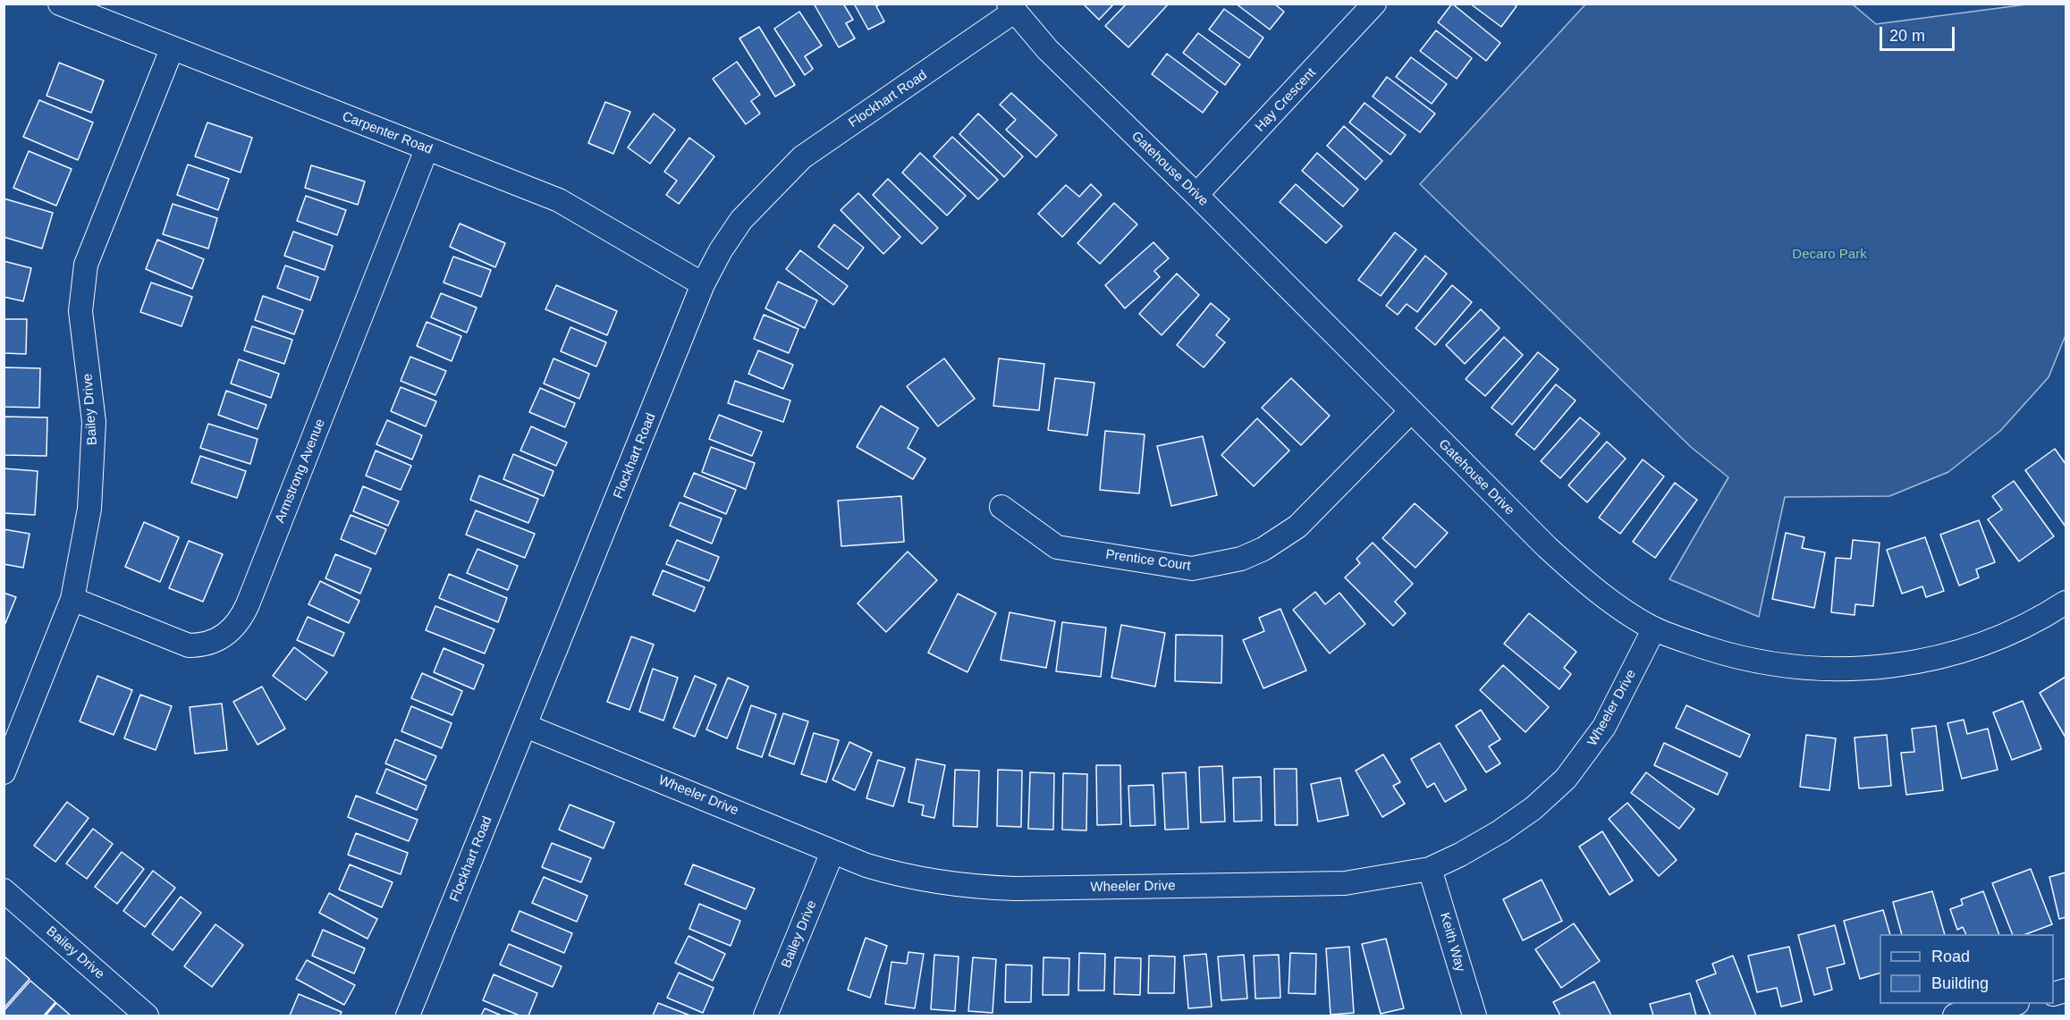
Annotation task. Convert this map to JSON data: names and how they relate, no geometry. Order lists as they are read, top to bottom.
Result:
{
  "streets": {
    "street": [
      "Flockhart Road",
      "Hay Crescent",
      "Carpenter Road",
      "Gatehouse Drive",
      "Bailey Drive",
      "Armstrong Avenue",
      "Prentice Court",
      "Wheeler Drive",
      "Keith Way"
    ]
  },
  "crossings": [
    ["Flockhart Road", "Carpenter Road"],
    ["Flockhart Road", "Gatehouse Drive"],
    ["Flockhart Road", "Wheeler Drive"],
    ["Hay Crescent", "Gatehouse Drive"],
    ["Carpenter Road", "Bailey Drive"],
    ["Carpenter Road", "Armstrong Avenue"],
    ["Gatehouse Drive", "Prentice Court"],
    ["Gatehouse Drive", "Wheeler Drive"],
    ["Bailey Drive", "Armstrong Avenue"],
    ["Bailey Drive", "Wheeler Drive"],
    ["Wheeler Drive", "Keith Way"]
  ],
  "parks": ["Decaro Park"],
  "legend": ["Road", "Building"],
  "scale_bar": "20 m"
}
